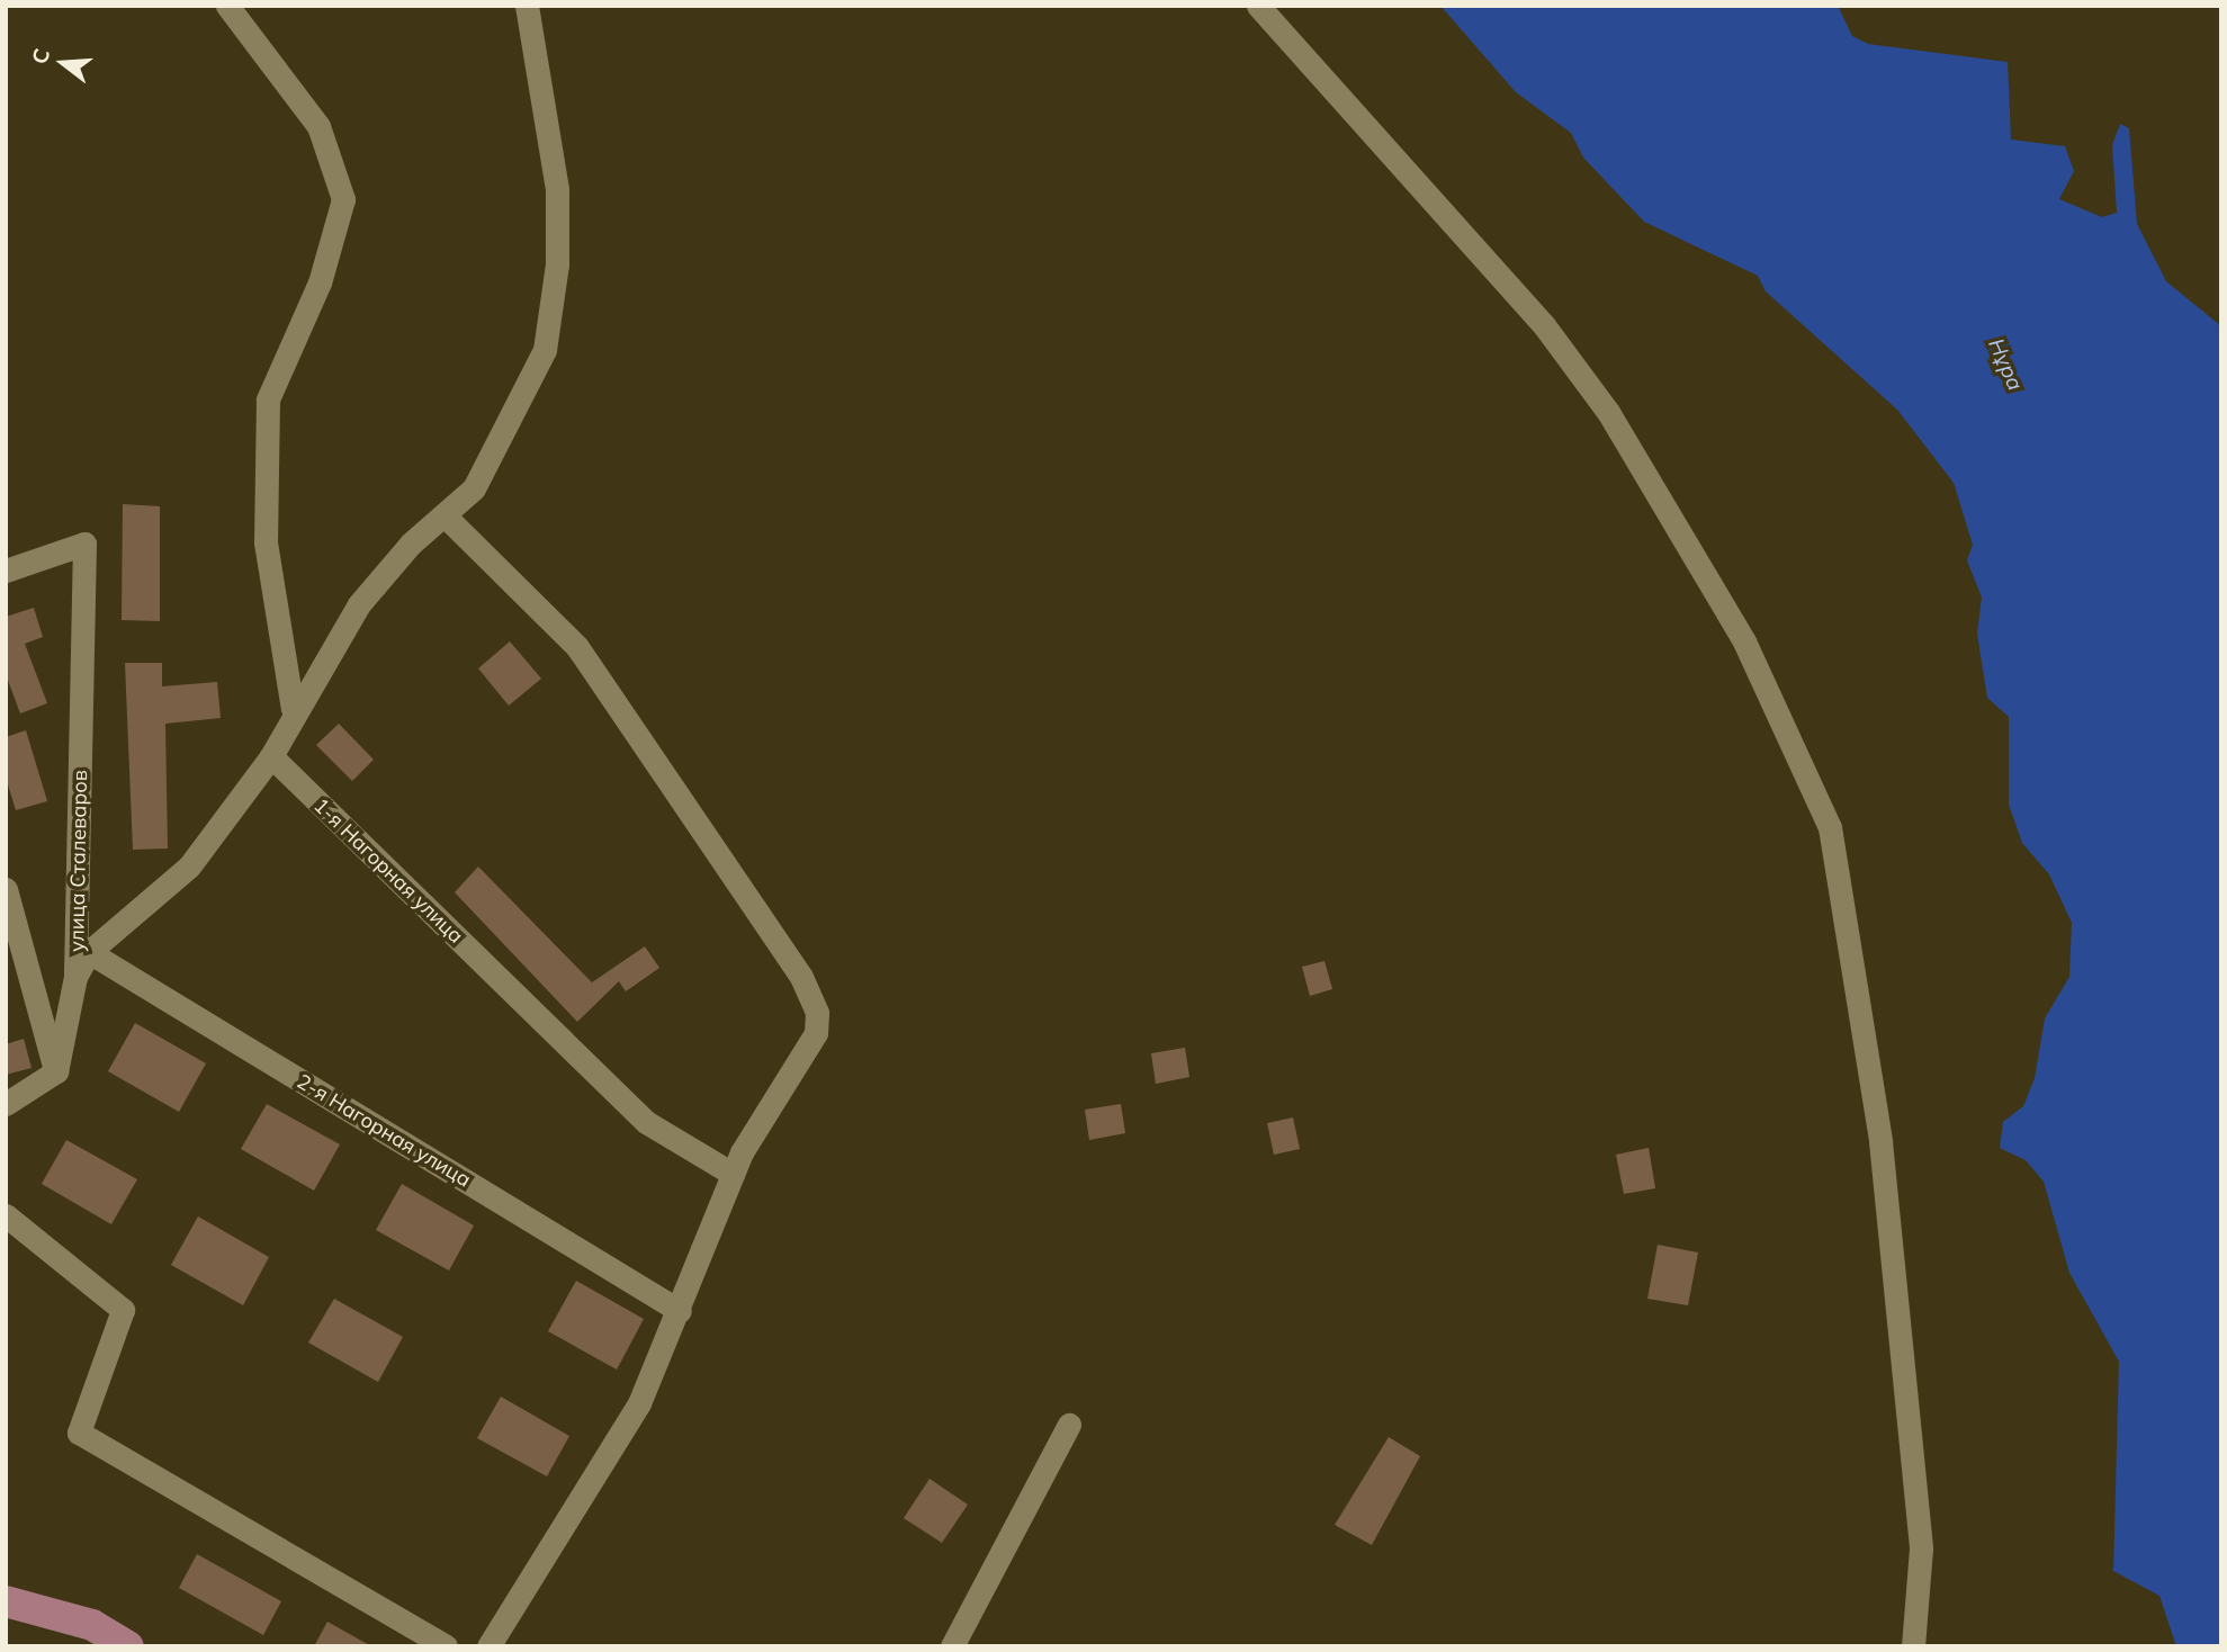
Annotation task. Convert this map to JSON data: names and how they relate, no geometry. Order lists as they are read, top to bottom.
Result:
{
  "streets": {
    "street": ["улица Сталеваров", "1-я Нагорная улица", "2-я Нагорная улица"]
  },
  "water": ["Нұра"],
  "north": "left"
}
